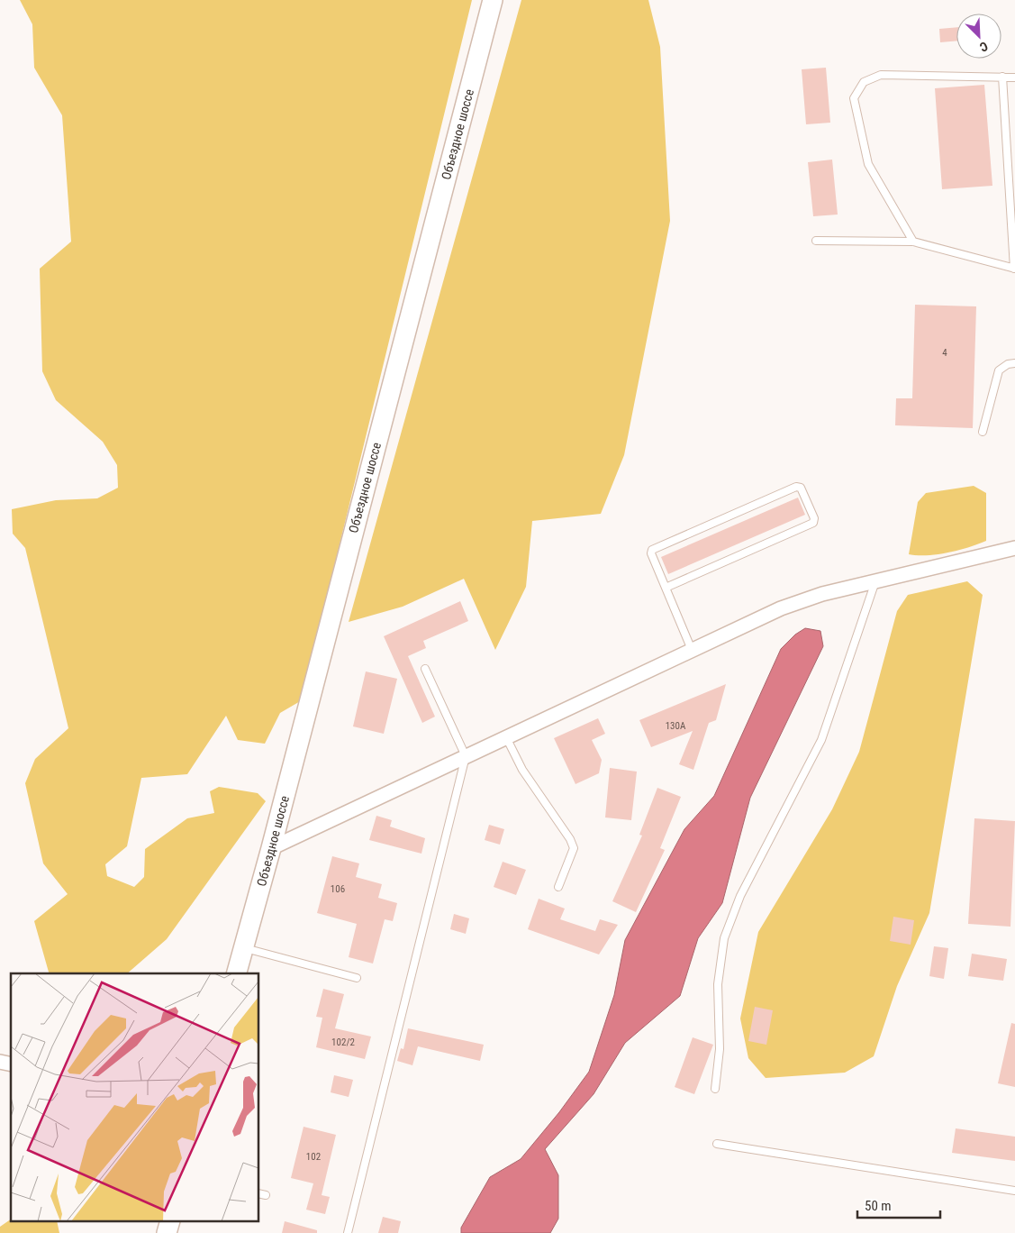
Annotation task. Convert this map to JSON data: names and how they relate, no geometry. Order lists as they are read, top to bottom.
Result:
{
  "streets": {
    "main road": ["Объездное шоссе"]
  },
  "house_numbers": [
    "4",
    "130А",
    "106",
    "102/2",
    "102"
  ],
  "scale_bar": "50 m",
  "north": "bottom right"
}
